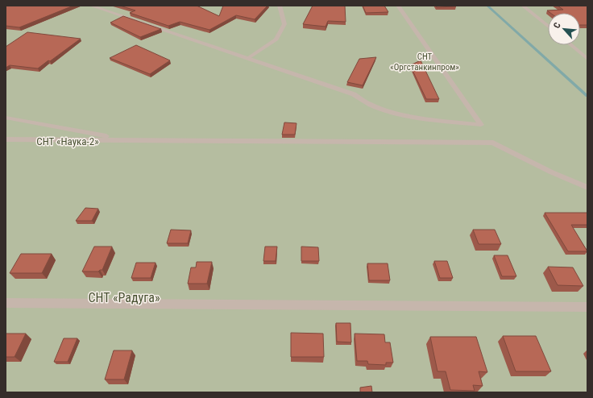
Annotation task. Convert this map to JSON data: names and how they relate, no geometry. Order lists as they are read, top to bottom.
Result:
{
  "parks": ["СНТ «Оргстанкинпром»", "СНТ «Наука-2»", "СНТ «Радуга»"],
  "north": "top left"
}
